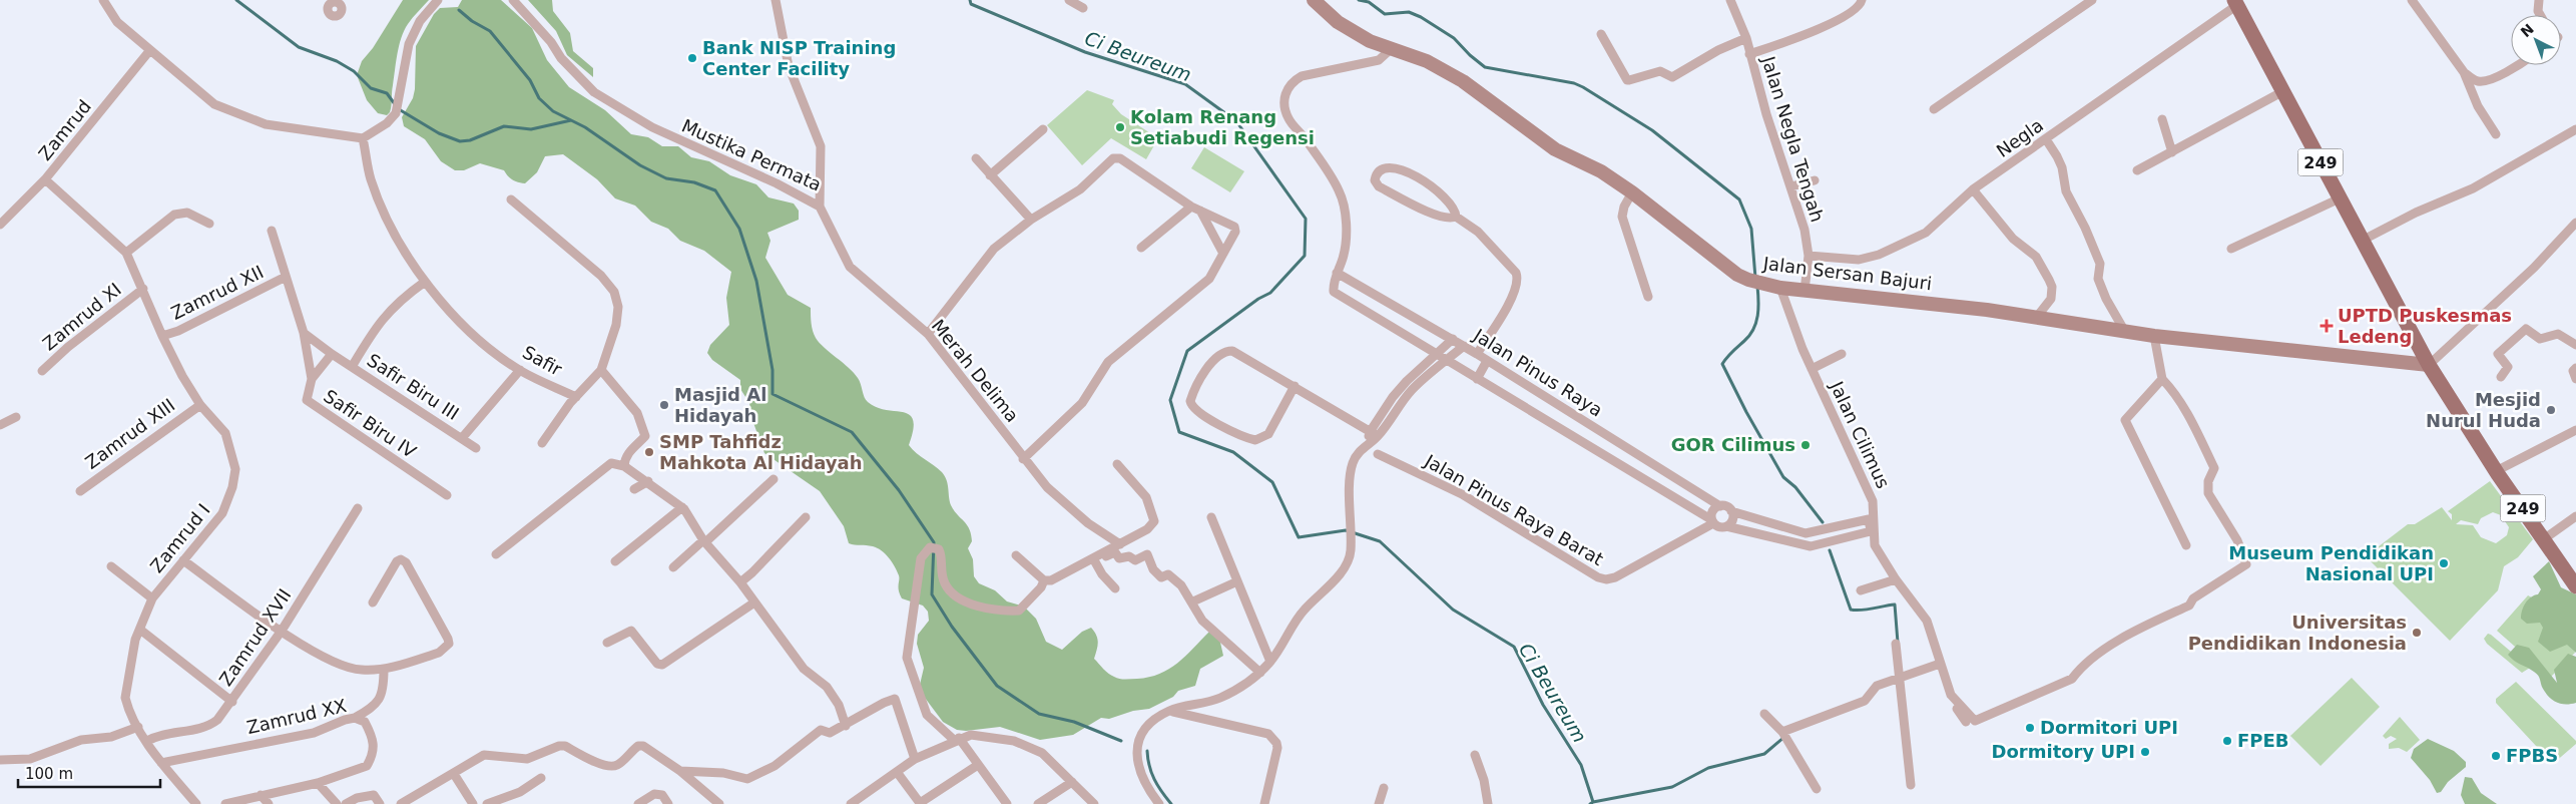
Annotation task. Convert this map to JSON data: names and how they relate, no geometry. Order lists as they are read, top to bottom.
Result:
{
  "streets": {
    "main road": ["249", "Jalan Sersan Bajuri"],
    "street": [
      "Zamrud",
      "Negla",
      "Jalan Negla Tengah",
      "Mustika Permata",
      "Zamrud XII",
      "Zamrud XI",
      "Safir",
      "Merah Delima",
      "Jalan Pinus Raya",
      "Safir Biru III",
      "Safir Biru IV",
      "Zamrud XIII",
      "Jalan Cilimus",
      "Jalan Pinus Raya Barat",
      "Zamrud I",
      "Zamrud XVII",
      "Zamrud XX"
    ]
  },
  "crossings": [
    ["Zamrud", "Zamrud I"],
    ["Negla", "Jalan Negla Tengah"],
    ["Negla", "249"],
    ["Jalan Negla Tengah", "Jalan Sersan Bajuri"],
    ["Mustika Permata", "Merah Delima"],
    ["249", "Jalan Sersan Bajuri"],
    ["Jalan Sersan Bajuri", "Jalan Cilimus"],
    ["Zamrud XII", "Safir Biru IV"],
    ["Zamrud XII", "Zamrud I"],
    ["Zamrud XI", "Zamrud I"],
    ["Jalan Pinus Raya", "Jalan Pinus Raya Barat"],
    ["Safir Biru III", "Safir Biru IV"],
    ["Zamrud XIII", "Zamrud I"],
    ["Zamrud I", "Zamrud XVII"],
    ["Zamrud I", "Zamrud XX"]
  ],
  "water": ["Ci Beureum"],
  "places": {
    "other": [
      "Bank NISP Training Center Facility",
      "Kolam Renang Setiabudi Regensi",
      "Masjid Al Hidayah",
      "Mesjid Nurul Huda",
      "GOR Cilimus",
      "SMP Tahfidz Mahkota Al Hidayah",
      "Museum Pendidikan Nasional UPI",
      "Universitas Pendidikan Indonesia",
      "Dormitori UPI",
      "FPEB",
      "Dormitory UPI",
      "FPBS"
    ],
    "health": ["UPTD Puskesmas Ledeng"]
  },
  "scale_bar": "100 m",
  "north": "top left"
}
